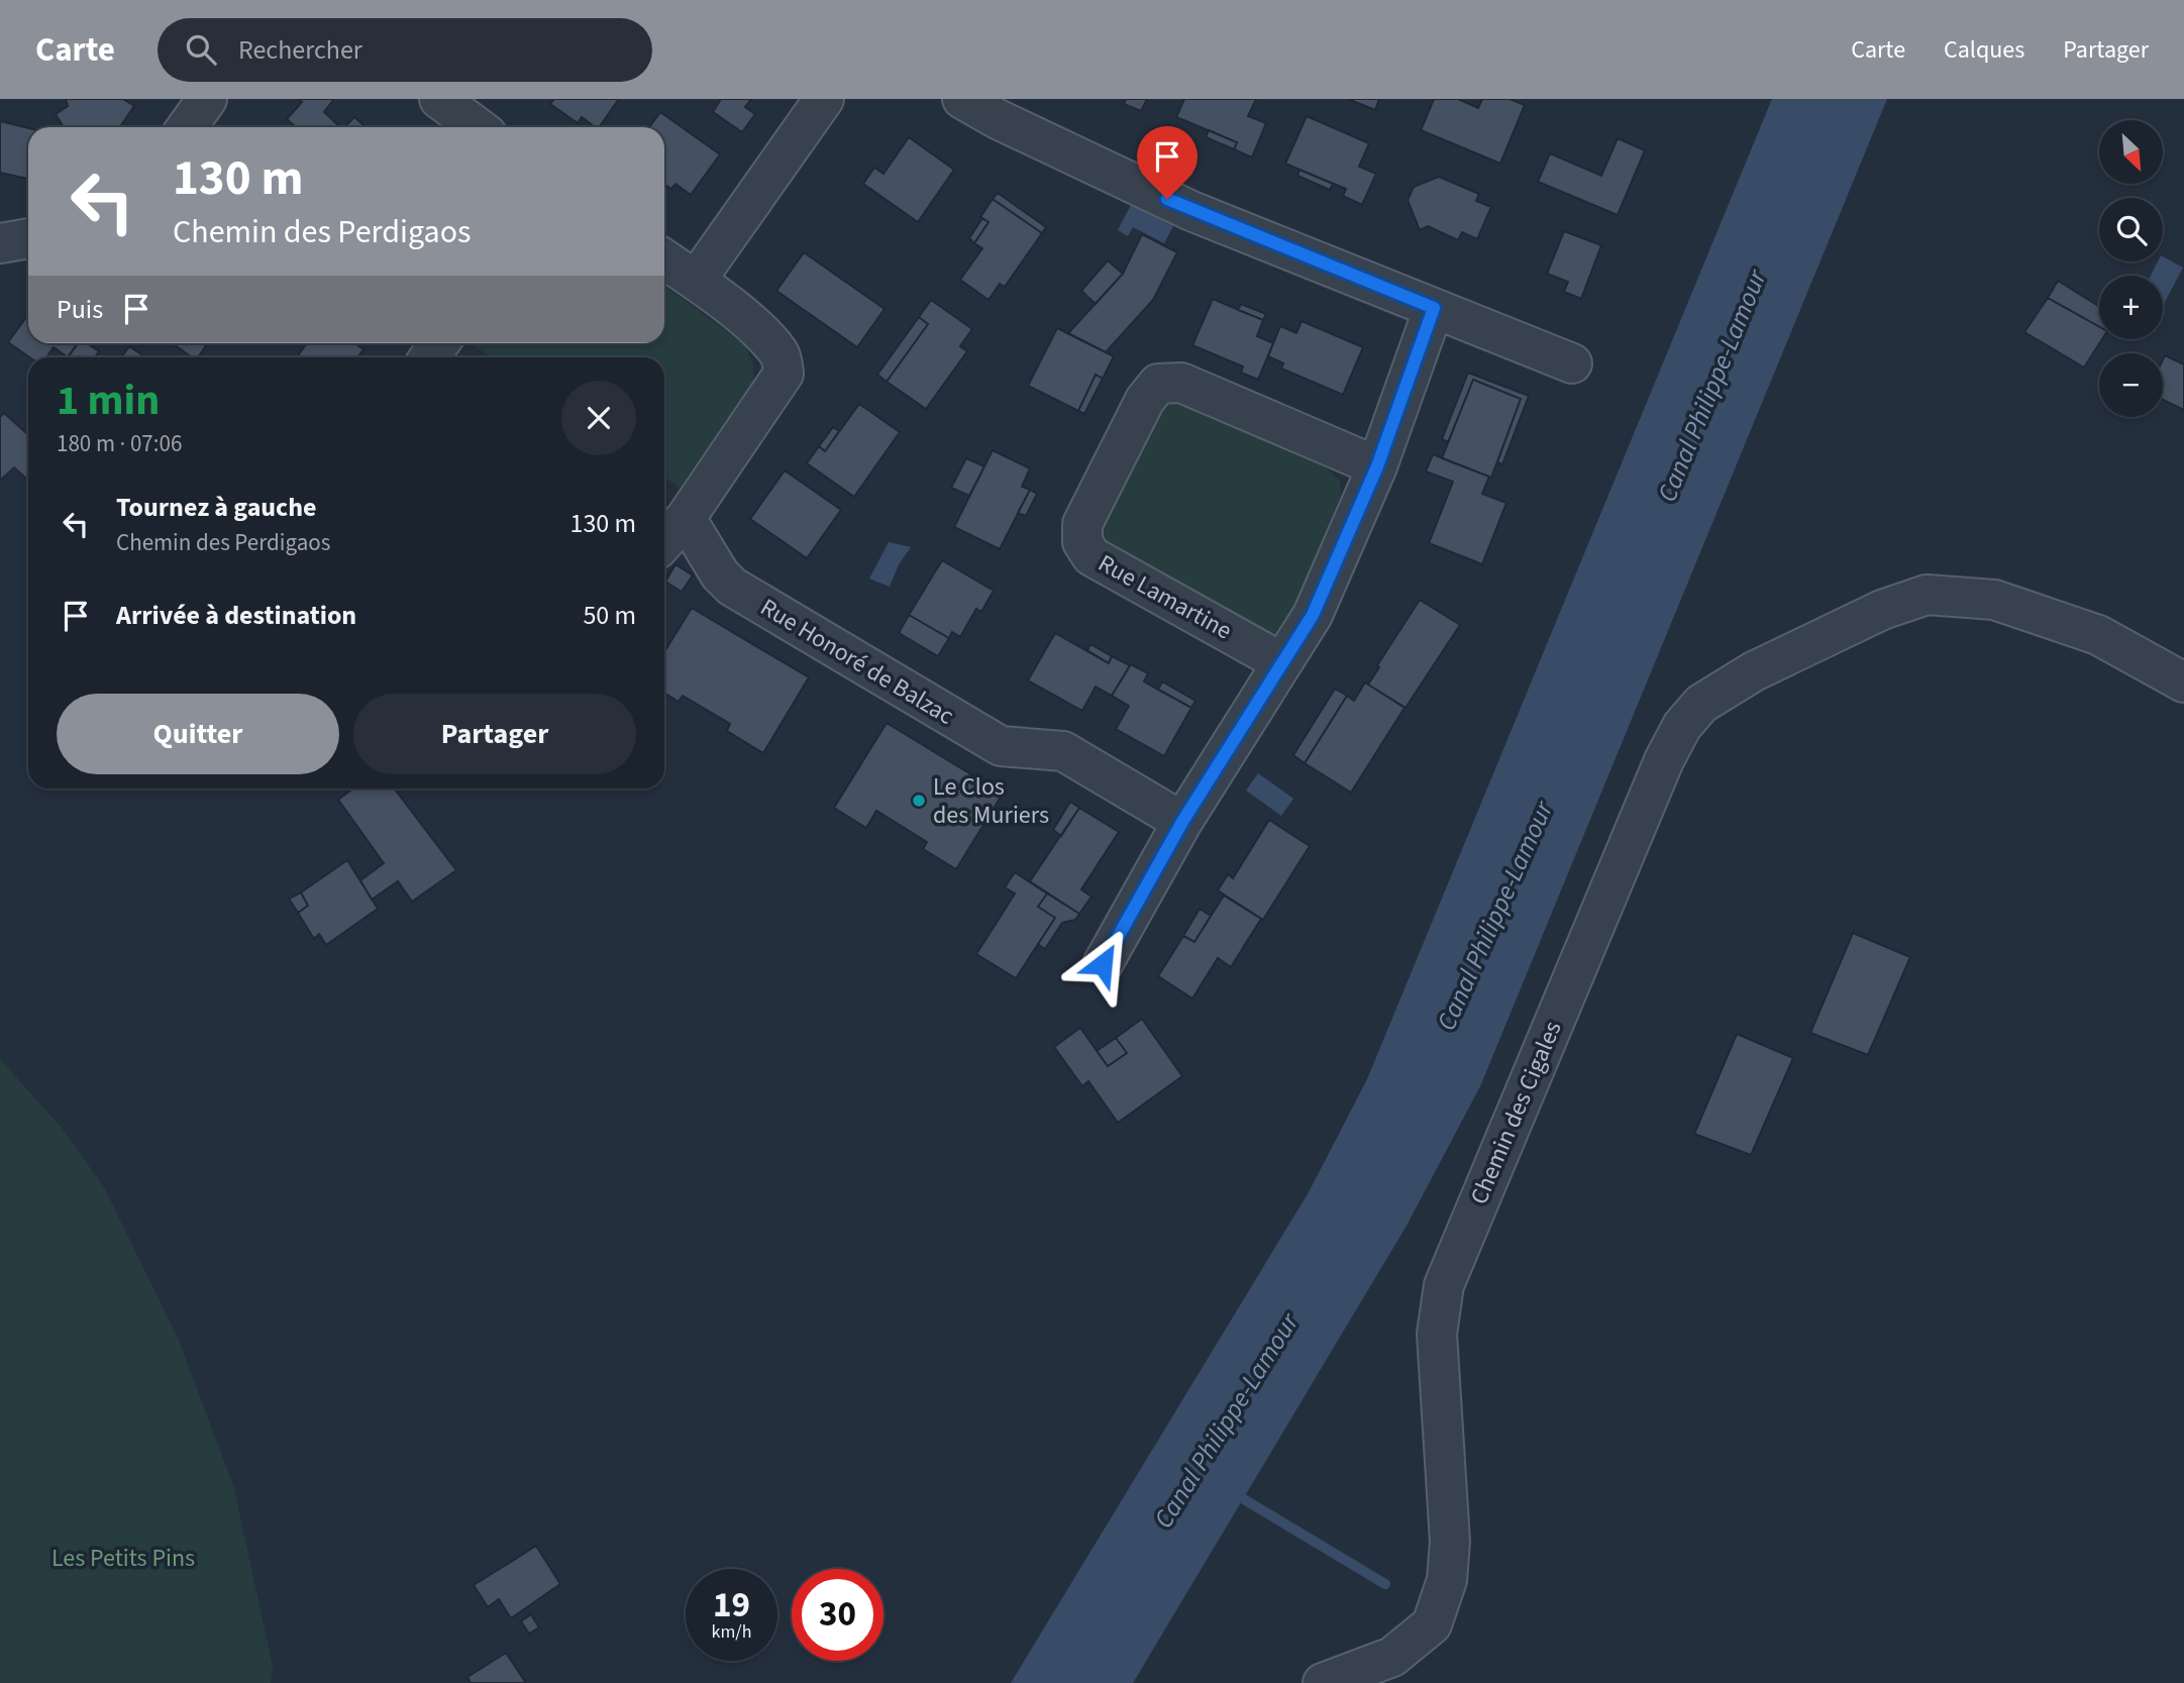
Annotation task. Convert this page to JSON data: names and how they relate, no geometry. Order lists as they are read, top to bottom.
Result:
{
  "streets": {
    "street": ["Rue Lamartine", "Rue Honoré de Balzac", "Chemin des Cigales"]
  },
  "water": ["Canal Philippe-Lamour"],
  "parks": ["Les Petits Pins"],
  "places": ["Le Clos des Muriers"],
  "north": "bottom right",
  "page": {
    "header": "Carte",
    "search": "Rechercher",
    "nav": ["Carte", "Calques", "Partager"],
    "map_buttons": ["+", "−"],
    "turn": ["130 m", "Chemin des Perdigaos"],
    "then": "Puis",
    "heading": ["1 min", "180 m · 07:06"],
    "list": [
      {
        "name": "Tournez à gauche",
        "note": "Chemin des Perdigaos",
        "value": "130 m"
      },
      {
        "name": "Arrivée à destination",
        "value": "50 m"
      }
    ],
    "buttons": ["Quitter", "Partager"],
    "speed": "19 km/h",
    "limit": "30"
  }
}
